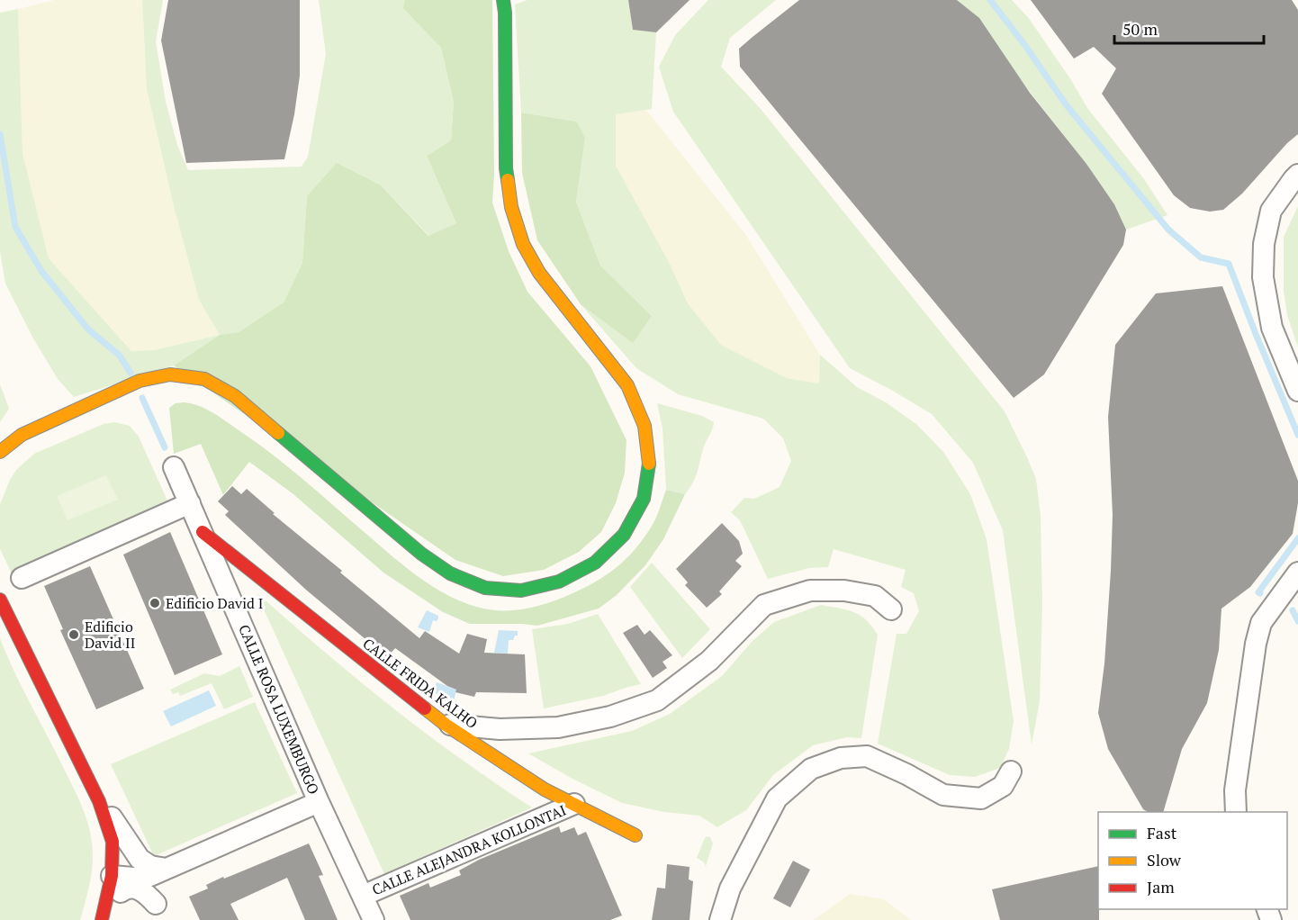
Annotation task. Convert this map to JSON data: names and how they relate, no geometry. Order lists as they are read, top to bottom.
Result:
{
  "streets": {
    "street": ["CALLE FRIDA KALHO", "CALLE ROSA LUXEMBURGO", "CALLE ALEJANDRA KOLLONTAI"]
  },
  "crossings": [
    ["CALLE FRIDA KALHO", "CALLE ROSA LUXEMBURGO"],
    ["CALLE FRIDA KALHO", "CALLE ALEJANDRA KOLLONTAI"],
    ["CALLE ROSA LUXEMBURGO", "CALLE ALEJANDRA KOLLONTAI"]
  ],
  "places": ["Edificio David I", "Edificio David II"],
  "legend": ["Fast", "Slow", "Jam"],
  "scale_bar": "50 m"
}
